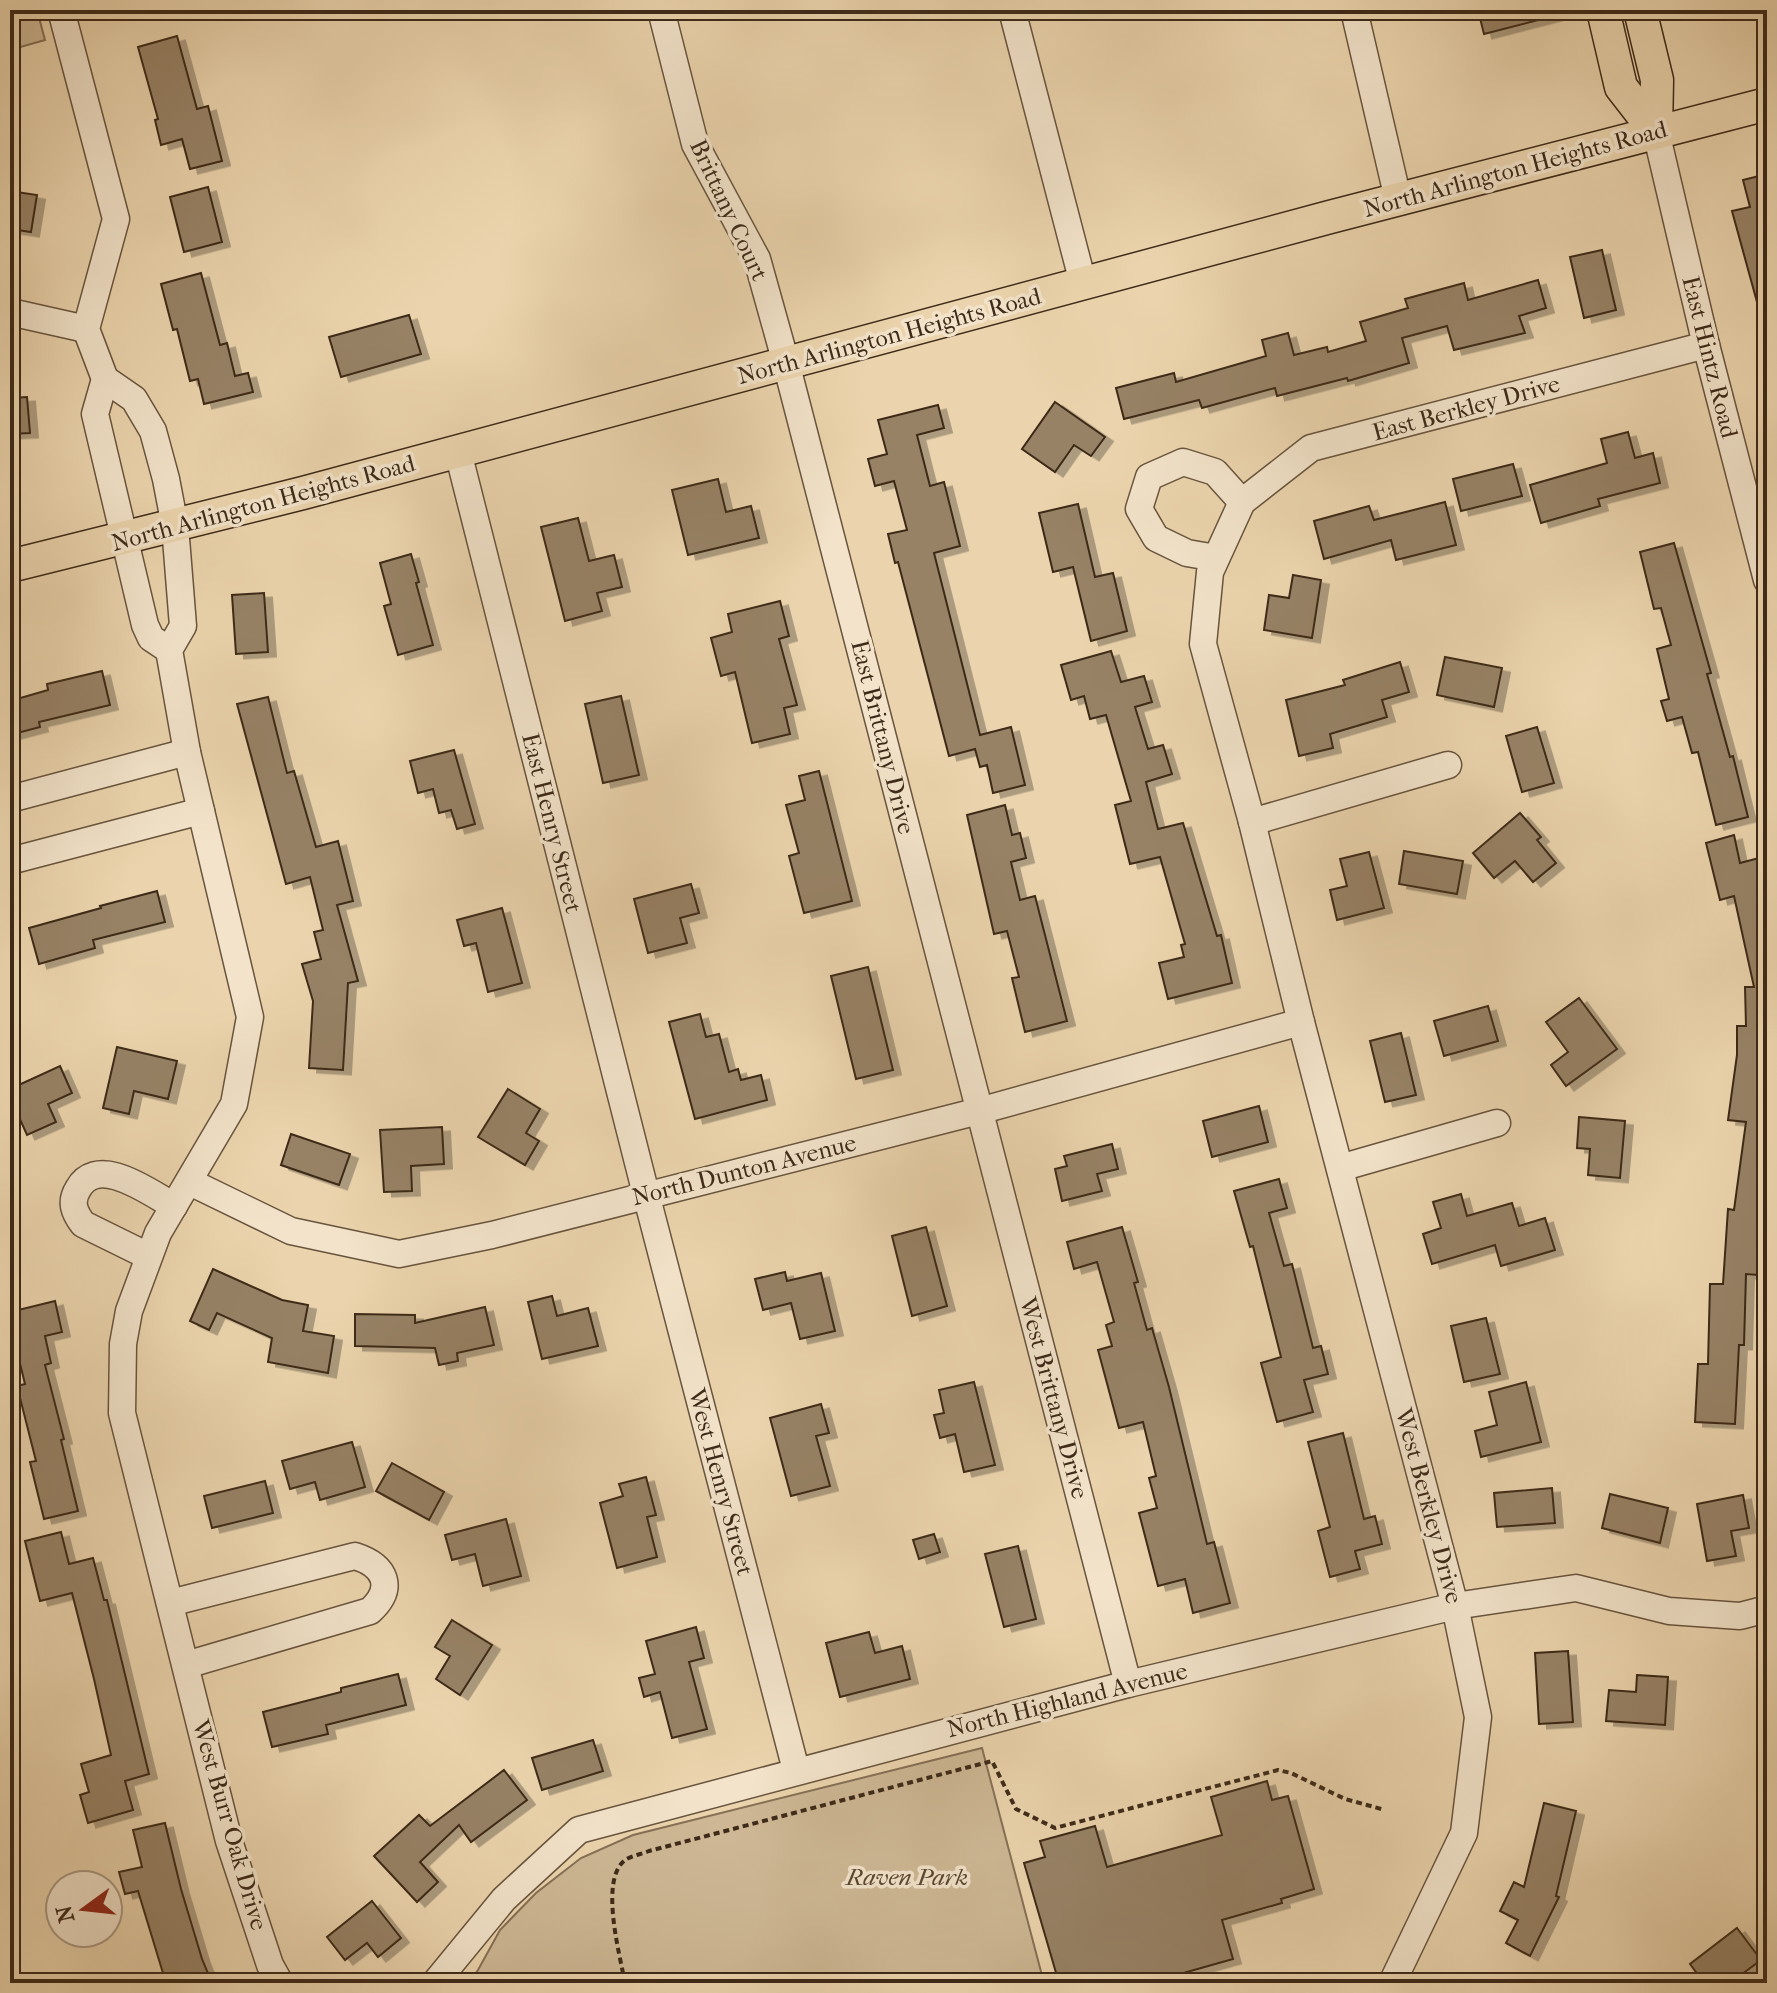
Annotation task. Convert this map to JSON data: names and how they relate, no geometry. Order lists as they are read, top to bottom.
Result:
{
  "streets": {
    "main road": ["North Arlington Heights Road", "East Hintz Road"],
    "street": [
      "Brittany Court",
      "East Berkley Drive",
      "East Brittany Drive",
      "East Henry Street",
      "North Dunton Avenue",
      "West Brittany Drive",
      "West Henry Street",
      "West Berkley Drive",
      "North Highland Avenue",
      "West Burr Oak Drive"
    ]
  },
  "crossings": [
    ["North Arlington Heights Road", "Brittany Court"],
    ["North Arlington Heights Road", "East Hintz Road"],
    ["North Arlington Heights Road", "East Brittany Drive"],
    ["North Arlington Heights Road", "East Henry Street"],
    ["Brittany Court", "East Brittany Drive"],
    ["East Hintz Road", "East Berkley Drive"],
    ["East Berkley Drive", "North Dunton Avenue"],
    ["East Berkley Drive", "West Berkley Drive"],
    ["East Brittany Drive", "North Dunton Avenue"],
    ["East Brittany Drive", "West Brittany Drive"],
    ["East Henry Street", "North Dunton Avenue"],
    ["East Henry Street", "West Henry Street"],
    ["North Dunton Avenue", "West Brittany Drive"],
    ["North Dunton Avenue", "West Henry Street"],
    ["North Dunton Avenue", "West Berkley Drive"],
    ["North Dunton Avenue", "West Burr Oak Drive"],
    ["West Brittany Drive", "North Highland Avenue"],
    ["West Henry Street", "North Highland Avenue"],
    ["West Berkley Drive", "North Highland Avenue"]
  ],
  "parks": ["Raven Park"],
  "north": "left"
}
